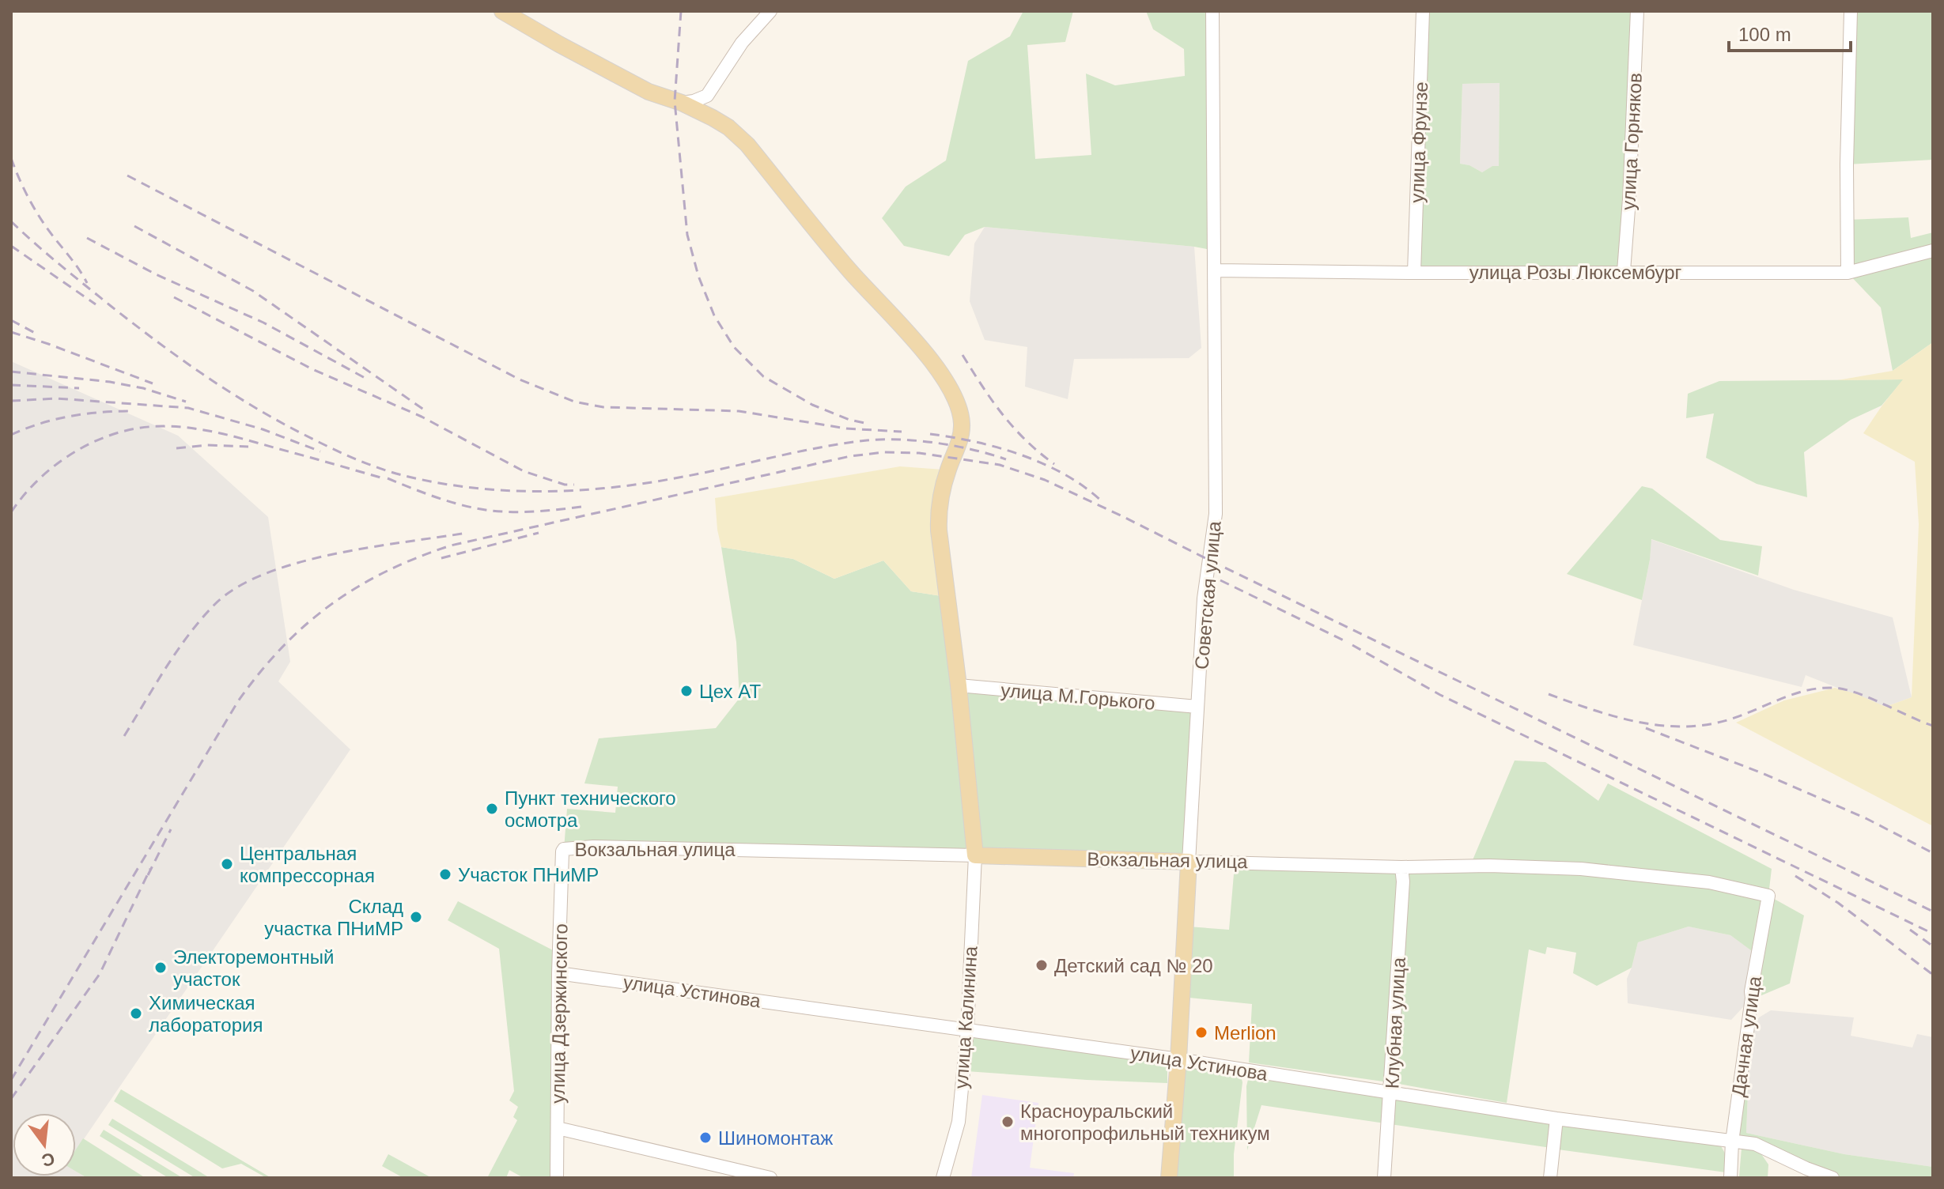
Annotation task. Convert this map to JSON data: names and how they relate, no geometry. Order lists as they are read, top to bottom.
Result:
{
  "streets": {
    "main road": ["Советская улица", "Вокзальная улица"],
    "street": [
      "улица Горняков",
      "улица Фрунзе",
      "улица Розы Люксембург",
      "улица М.Горького",
      "улица Устинова",
      "улица Дзержинского",
      "улица Калинина",
      "Клубная улица",
      "Дачная улица"
    ]
  },
  "crossings": [
    ["улица Горняков", "улица Розы Люксембург"],
    ["улица Фрунзе", "улица Розы Люксембург"],
    ["улица Розы Люксембург", "Советская улица"],
    ["Советская улица", "улица М.Горького"],
    ["Советская улица", "Вокзальная улица"],
    ["Советская улица", "улица Устинова"],
    ["Вокзальная улица", "улица Дзержинского"],
    ["Вокзальная улица", "улица Калинина"],
    ["Вокзальная улица", "Клубная улица"],
    ["Вокзальная улица", "Дачная улица"],
    ["улица Устинова", "улица Дзержинского"],
    ["улица Устинова", "улица Калинина"],
    ["улица Устинова", "Клубная улица"],
    ["улица Устинова", "Дачная улица"]
  ],
  "places": [
    "Цех АТ",
    "Пункт технического осмотра",
    "Центральная компрессорная",
    "Участок ПНиМР",
    "Склад участка ПНиМР",
    "Детский сад № 20",
    "Электоремонтный участок",
    "Химическая лаборатория",
    "Merlion",
    "Красноуральский многопрофильный техникум",
    "Шиномонтаж"
  ],
  "scale_bar": "100 m",
  "north": "bottom"
}
